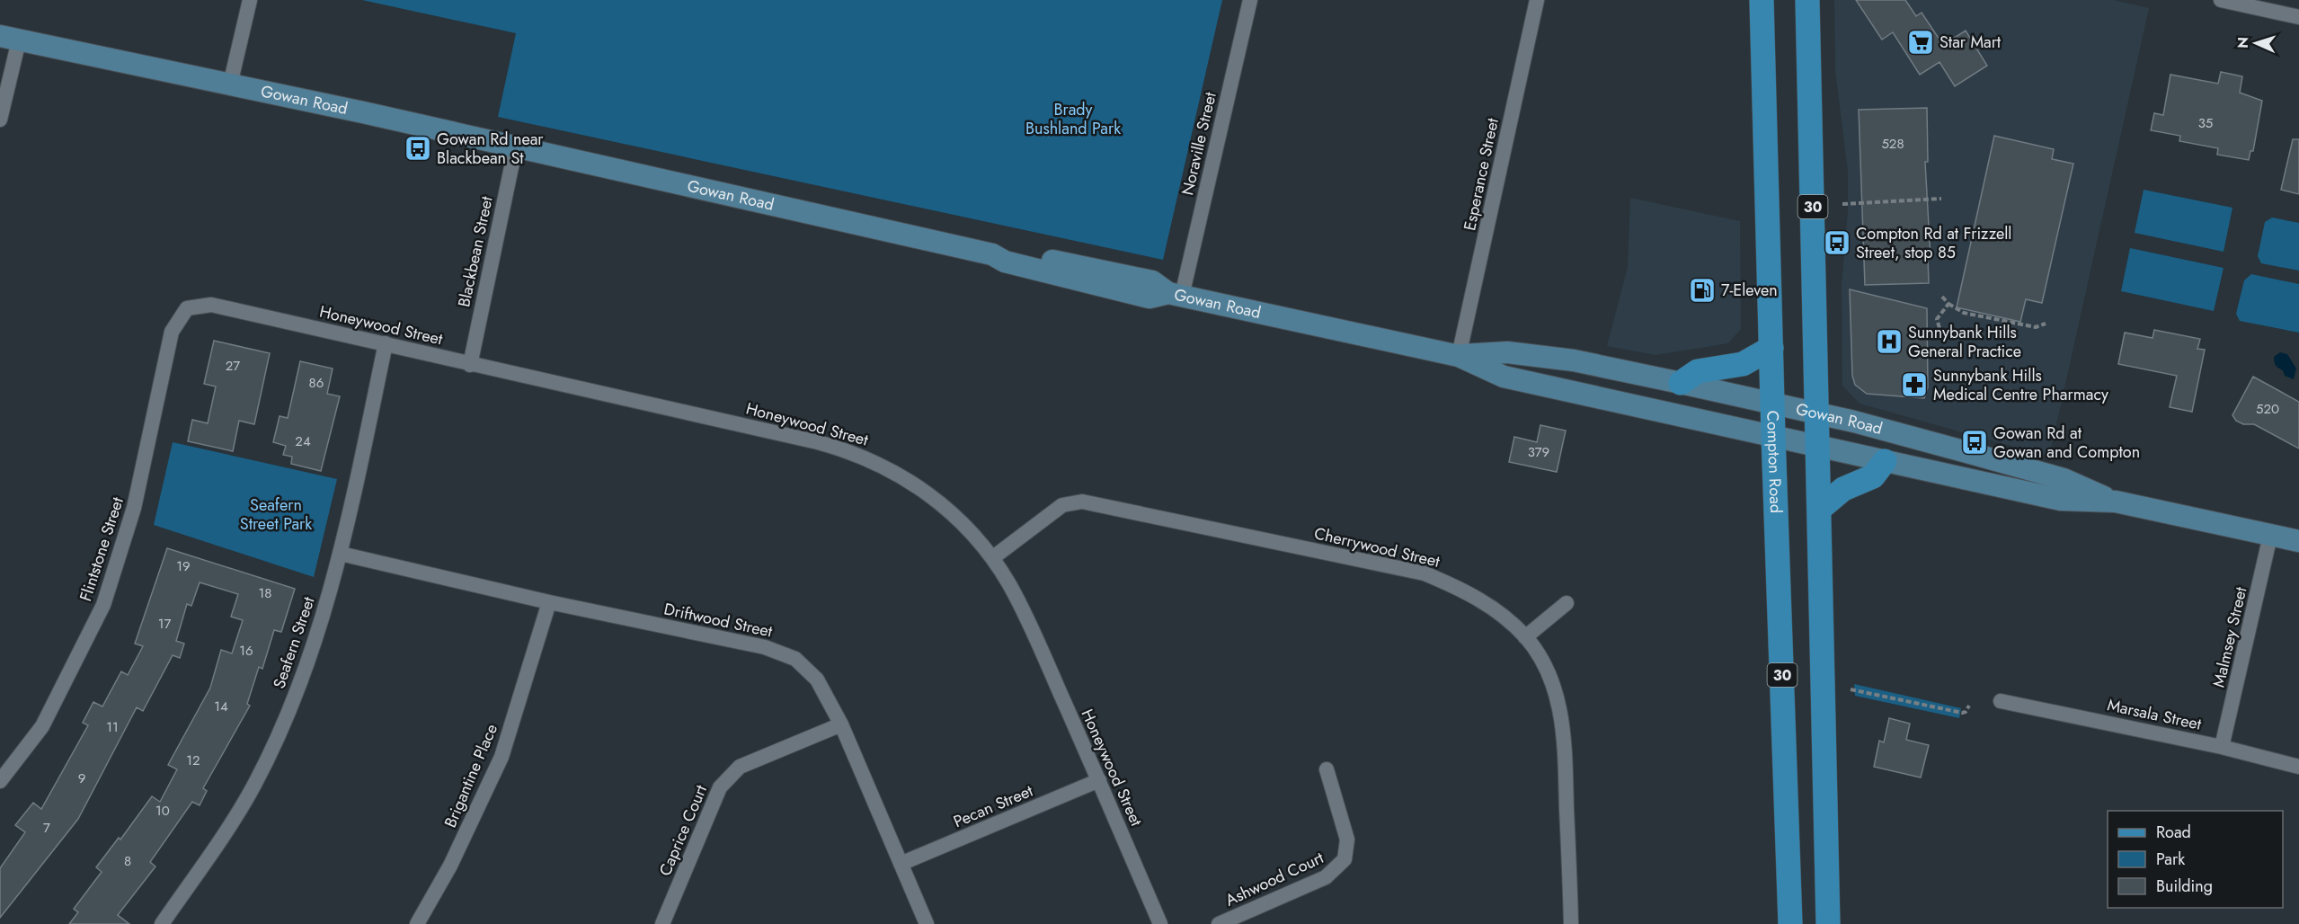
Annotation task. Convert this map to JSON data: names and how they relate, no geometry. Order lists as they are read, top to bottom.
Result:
{
  "streets": {
    "main road": ["Gowan Road", "30", "Compton Road"],
    "street": [
      "Noraville Street",
      "Esperance Street",
      "Blackbean Street",
      "Honeywood Street",
      "Cherrywood Street",
      "Flintstone Street",
      "Driftwood Street",
      "Malmsey Street",
      "Seafern Street",
      "Marsala Street",
      "Brigantine Place",
      "Pecan Street",
      "Caprice Court",
      "Ashwood Court"
    ]
  },
  "crossings": [
    ["Gowan Road", "Noraville Street"],
    ["Gowan Road", "Esperance Street"],
    ["Gowan Road", "30"],
    ["Gowan Road", "Blackbean Street"],
    ["Gowan Road", "Compton Road"],
    ["Gowan Road", "Malmsey Street"],
    ["Blackbean Street", "Honeywood Street"],
    ["Honeywood Street", "Cherrywood Street"],
    ["Honeywood Street", "Flintstone Street"],
    ["Honeywood Street", "Seafern Street"],
    ["Honeywood Street", "Pecan Street"],
    ["Driftwood Street", "Seafern Street"],
    ["Driftwood Street", "Brigantine Place"],
    ["Driftwood Street", "Pecan Street"],
    ["Driftwood Street", "Caprice Court"],
    ["Malmsey Street", "Marsala Street"]
  ],
  "parks": ["Brady Bushland Park", "Seafern Street Park"],
  "places": {
    "supermarket": ["Star Mart"],
    "bus stop": ["Gowan Rd near Blackbean St", "Compton Rd at Frizzell Street, stop 85", "Gowan Rd at Gowan and Compton"],
    "fuel station": ["7-Eleven"],
    "hospital": ["Sunnybank Hills General Practice"],
    "pharmacy": ["Sunnybank Hills Medical Centre Pharmacy"]
  },
  "house_numbers": [
    "35",
    "528",
    "27",
    "86",
    "520",
    "24",
    "379",
    "19",
    "18",
    "17",
    "16",
    "14",
    "11",
    "12",
    "9",
    "10",
    "7",
    "8"
  ],
  "legend": ["Road", "Park", "Building"],
  "north": "left"
}
